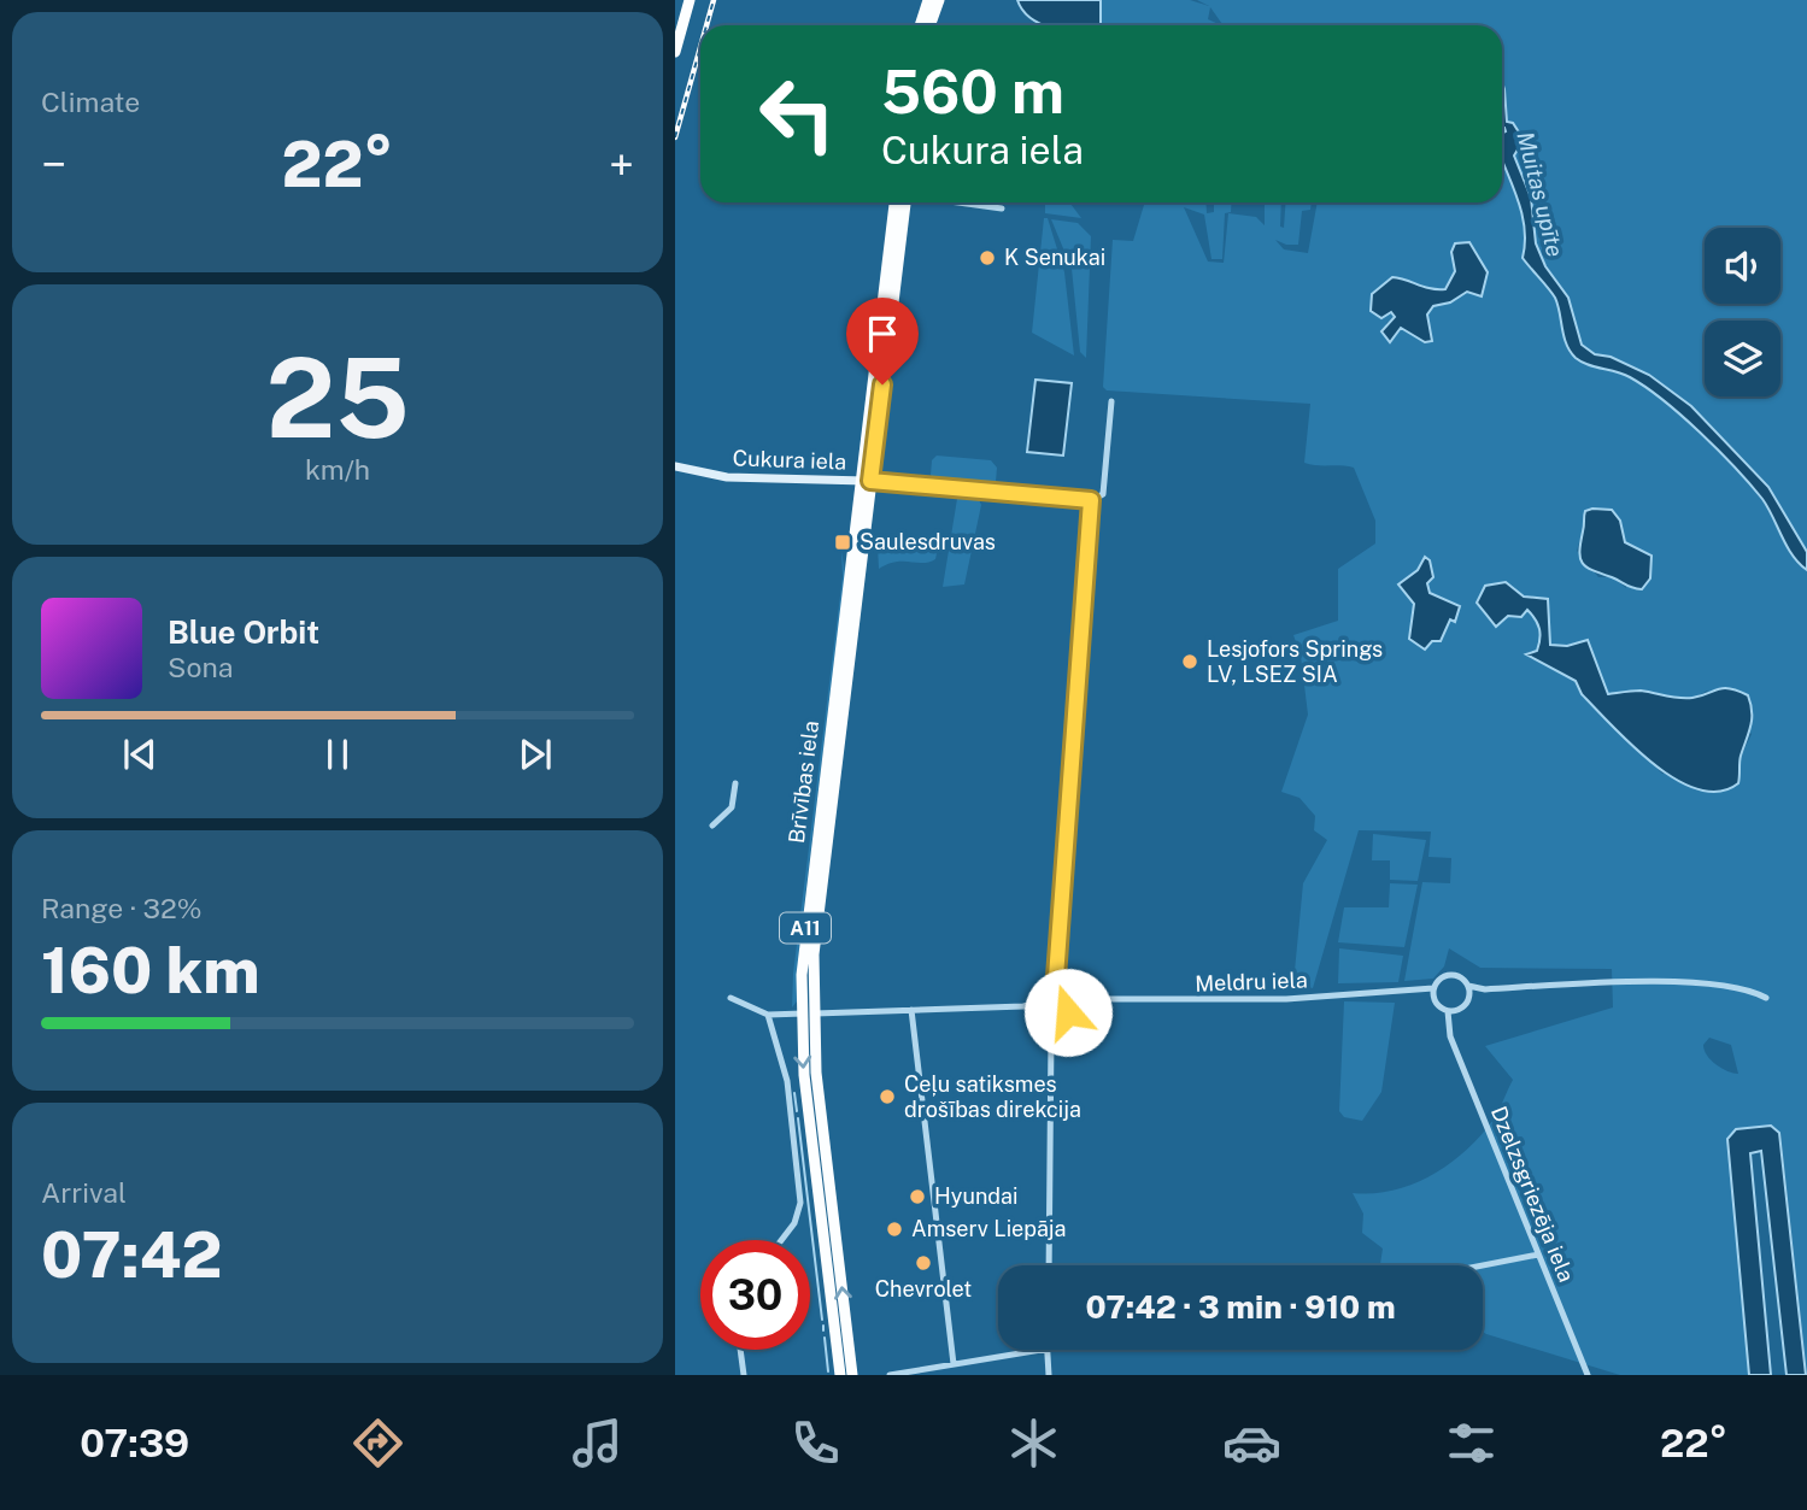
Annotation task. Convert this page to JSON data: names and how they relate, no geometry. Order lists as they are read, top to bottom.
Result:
{
  "streets": {
    "highway": ["Brīvības iela", "A11"],
    "main road": ["Cukura iela"],
    "street": ["Meldru iela", "Dzelzsgriezēja iela"]
  },
  "crossings": [
    ["Cukura iela", "Brīvības iela"],
    ["Meldru iela", "Dzelzsgriezēja iela"]
  ],
  "water": ["Muitas upīte"],
  "places": {
    "other": [
      "K Senukai",
      "Lesjofors Springs LV, LSEZ SIA",
      "Ceļu satiksmes drošības direkcija",
      "Hyundai",
      "Amserv Liepāja",
      "Chevrolet"
    ],
    "transit": ["Saulesdruvas"]
  },
  "page": {
    "tile": [
      "Climate",
      ["25", "km/h"],
      ["Range · 32%", "160 km"],
      ["Arrival", "07:42"]
    ],
    "turn": ["560 m", "Cukura iela"],
    "heat": ["−", "22°", "+"],
    "song": ["Blue Orbit", "Sona"],
    "limit": "30",
    "trip": "07:42 · 3 min · 910 m",
    "tabs": ["07:39", "22°"]
  }
}
